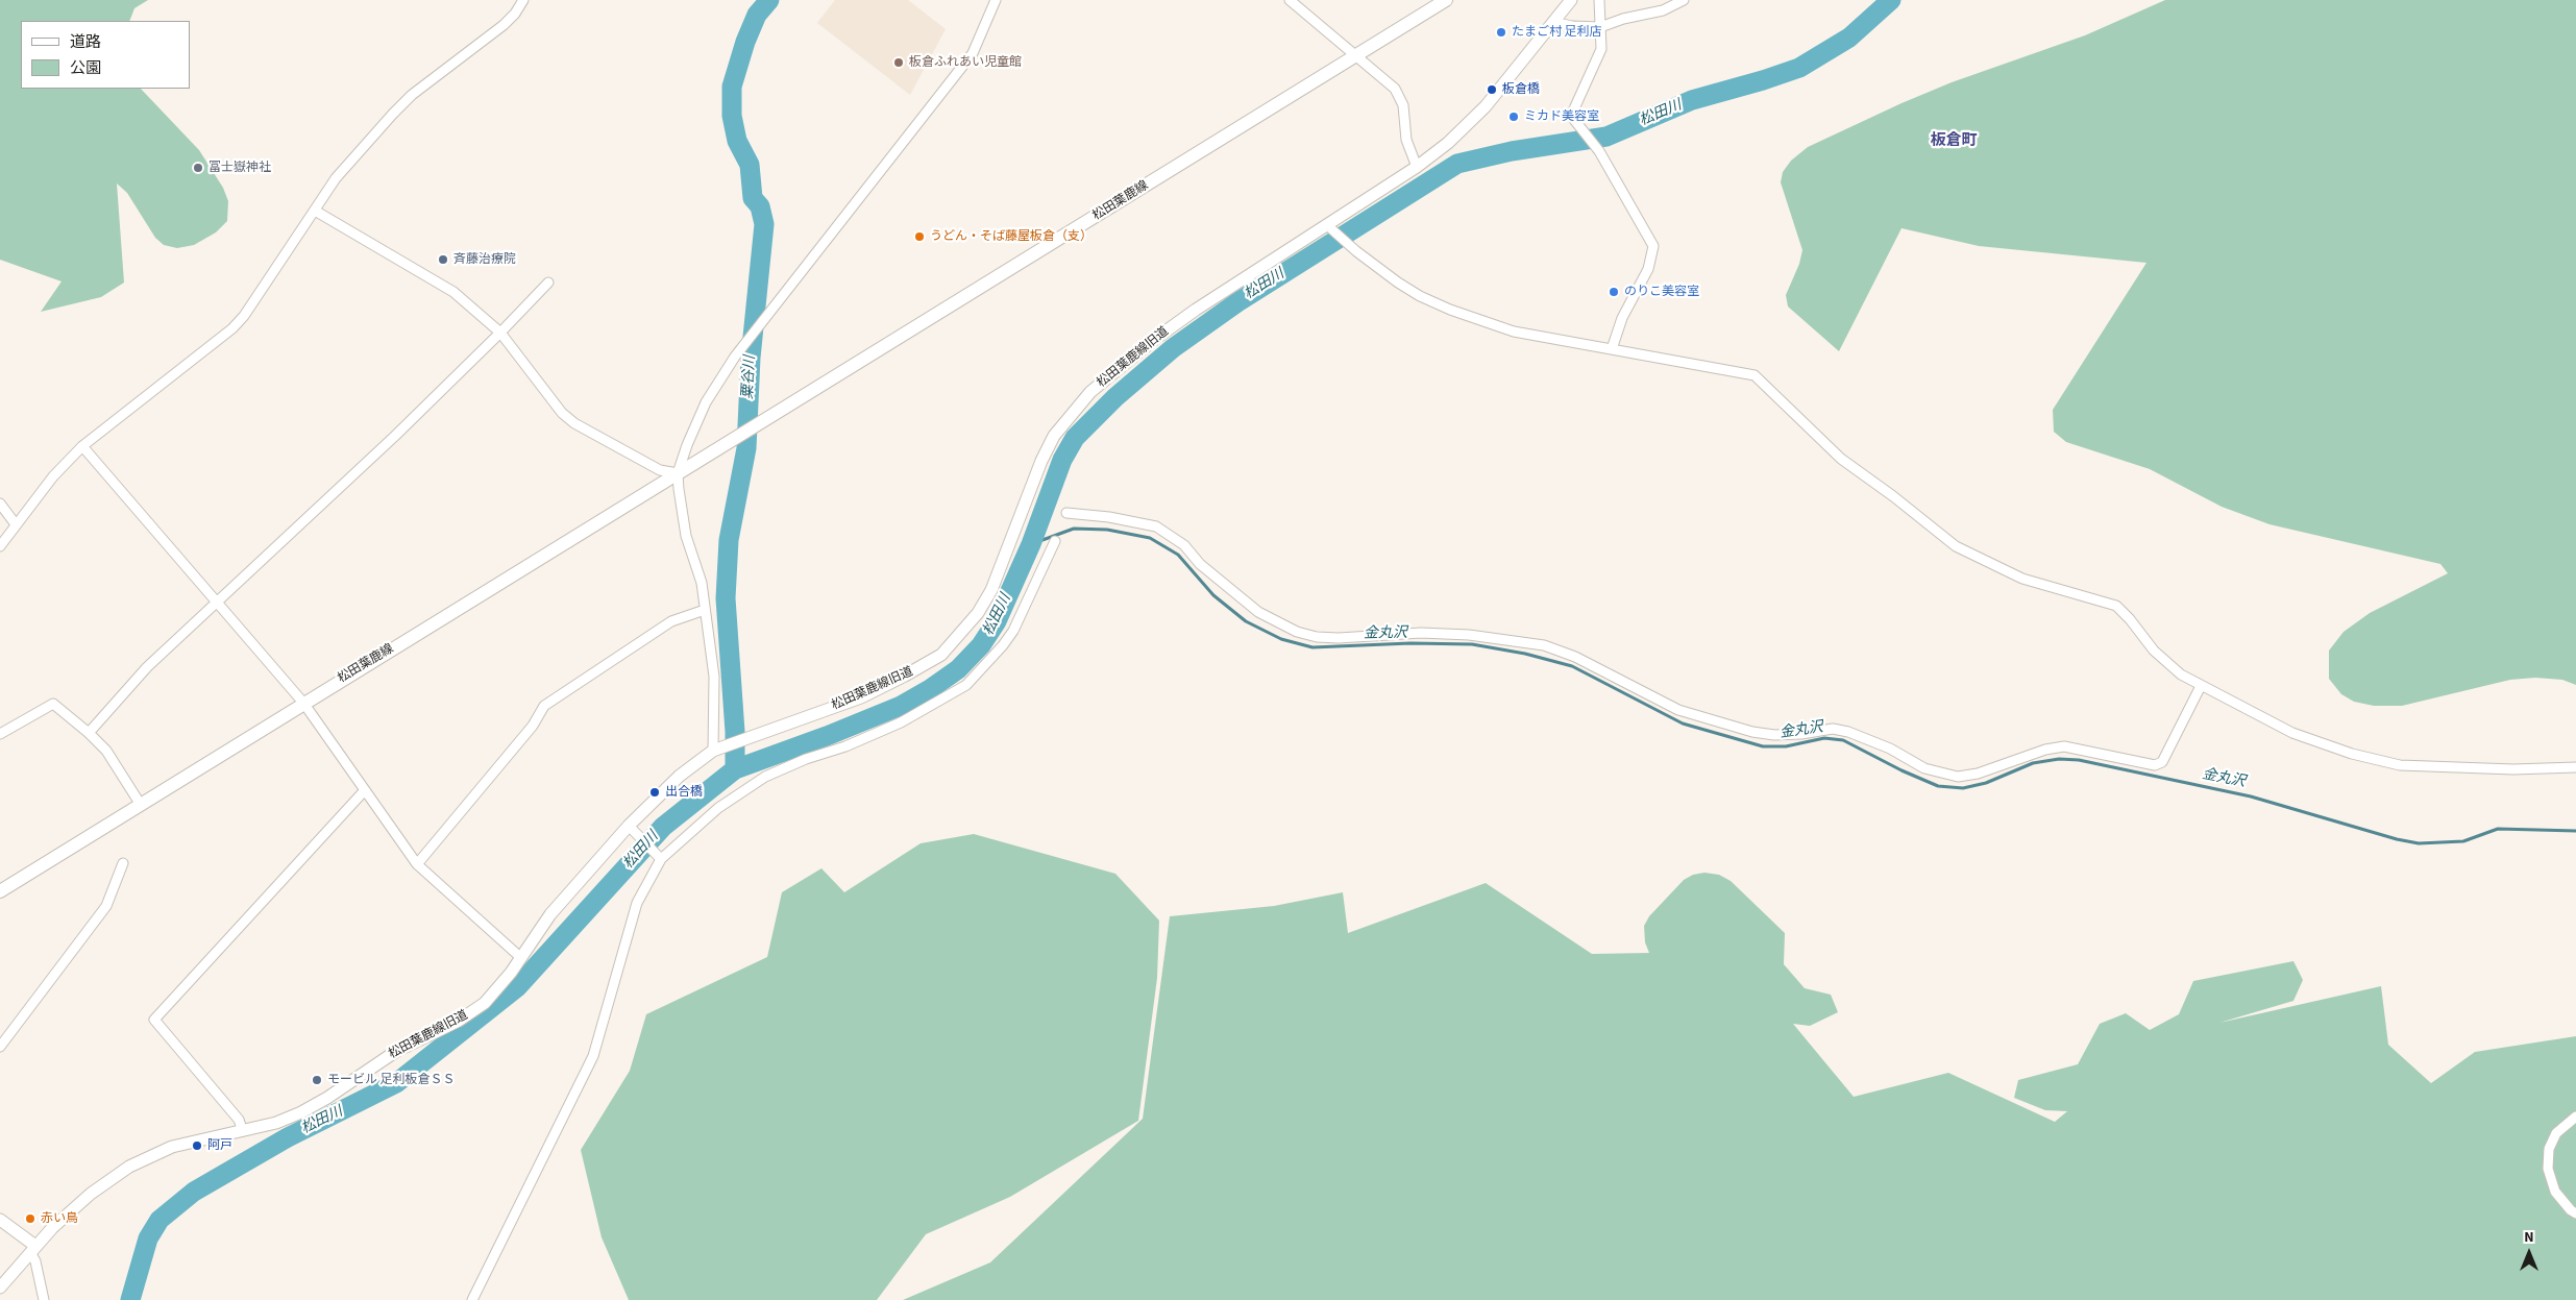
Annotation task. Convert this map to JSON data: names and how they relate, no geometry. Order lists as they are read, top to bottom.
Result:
{
  "streets": {
    "main road": ["松田葉鹿線"],
    "street": ["松田葉鹿線旧道"]
  },
  "districts": ["板倉町"],
  "water": ["松田川", "粟谷川", "金丸沢"],
  "places": [
    "たまご村 足利店",
    "板倉ふれあい児童館",
    "板倉橋",
    "ミカド美容室",
    "冨士嶽神社",
    "うどん・そば藤屋板倉（支）",
    "斉藤治療院",
    "のりこ美容室",
    "出合橋",
    "モービル 足利板倉ＳＳ",
    "阿戸",
    "赤い鳥"
  ],
  "legend": ["道路", "公園"],
  "north": "top"
}
